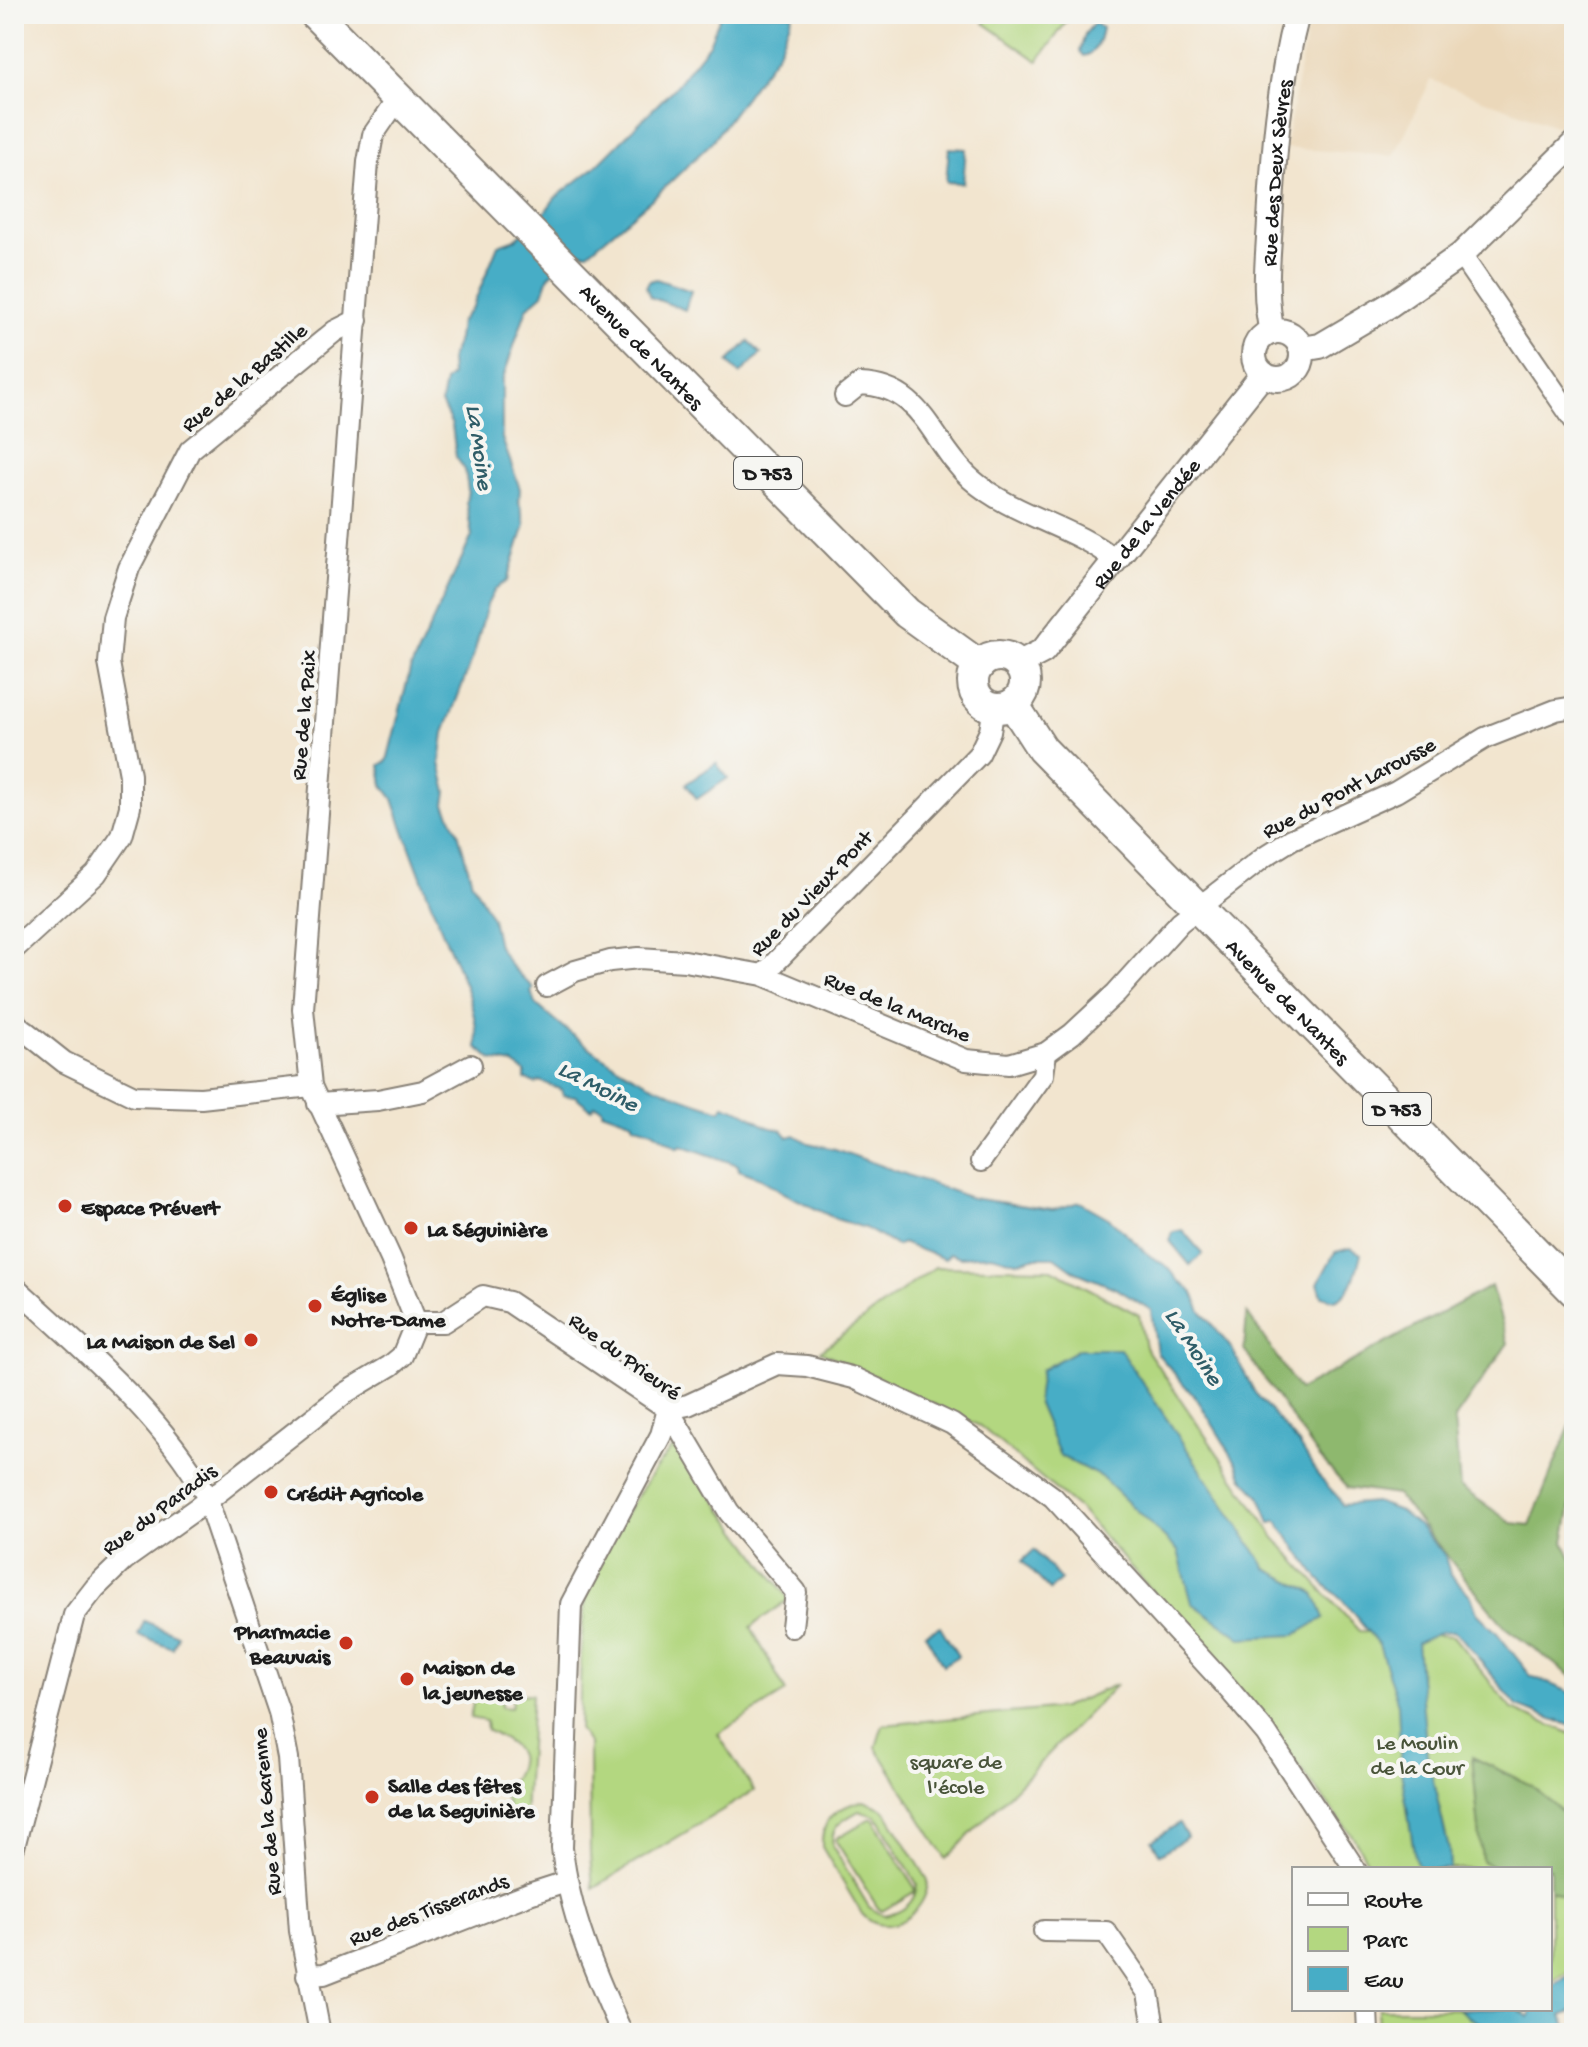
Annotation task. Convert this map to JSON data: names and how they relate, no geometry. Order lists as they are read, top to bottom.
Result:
{
  "streets": {
    "main road": ["Avenue de Nantes", "D 753"],
    "street": [
      "Rue des Deux Sèvres",
      "Rue de la Bastille",
      "Rue de la Vendée",
      "Rue de la Paix",
      "Rue du Pont Larousse",
      "Rue du Vieux Pont",
      "Rue de la Marche",
      "Rue du Prieuré",
      "Rue du Paradis",
      "Rue de la Garenne",
      "Rue des Tisserands"
    ]
  },
  "crossings": [
    ["Rue des Deux Sèvres", "Rue de la Vendée"],
    ["Avenue de Nantes", "Rue de la Vendée"],
    ["Avenue de Nantes", "Rue de la Paix"],
    ["Avenue de Nantes", "Rue du Pont Larousse"],
    ["Avenue de Nantes", "Rue du Vieux Pont"],
    ["Avenue de Nantes", "Rue de la Marche"],
    ["Rue de la Bastille", "Rue de la Paix"],
    ["Rue de la Vendée", "Rue du Vieux Pont"],
    ["Rue de la Paix", "Rue du Prieuré"],
    ["Rue de la Paix", "Rue du Paradis"],
    ["Rue du Pont Larousse", "Rue de la Marche"],
    ["Rue du Vieux Pont", "Rue de la Marche"],
    ["Rue du Prieuré", "Rue du Paradis"],
    ["Rue du Paradis", "Rue de la Garenne"],
    ["Rue de la Garenne", "Rue des Tisserands"]
  ],
  "water": ["La Moine"],
  "parks": ["Le Moulin de la Cour", "square de l'école"],
  "places": [
    "Espace Prévert",
    "La Séguinière",
    "Église Notre-Dame",
    "La Maison de Sel",
    "Crédit Agricole",
    "Pharmacie Beauvais",
    "Maison de la jeunesse",
    "Salle des fêtes de la Seguinière"
  ],
  "legend": ["Route", "Parc", "Eau"]
}
